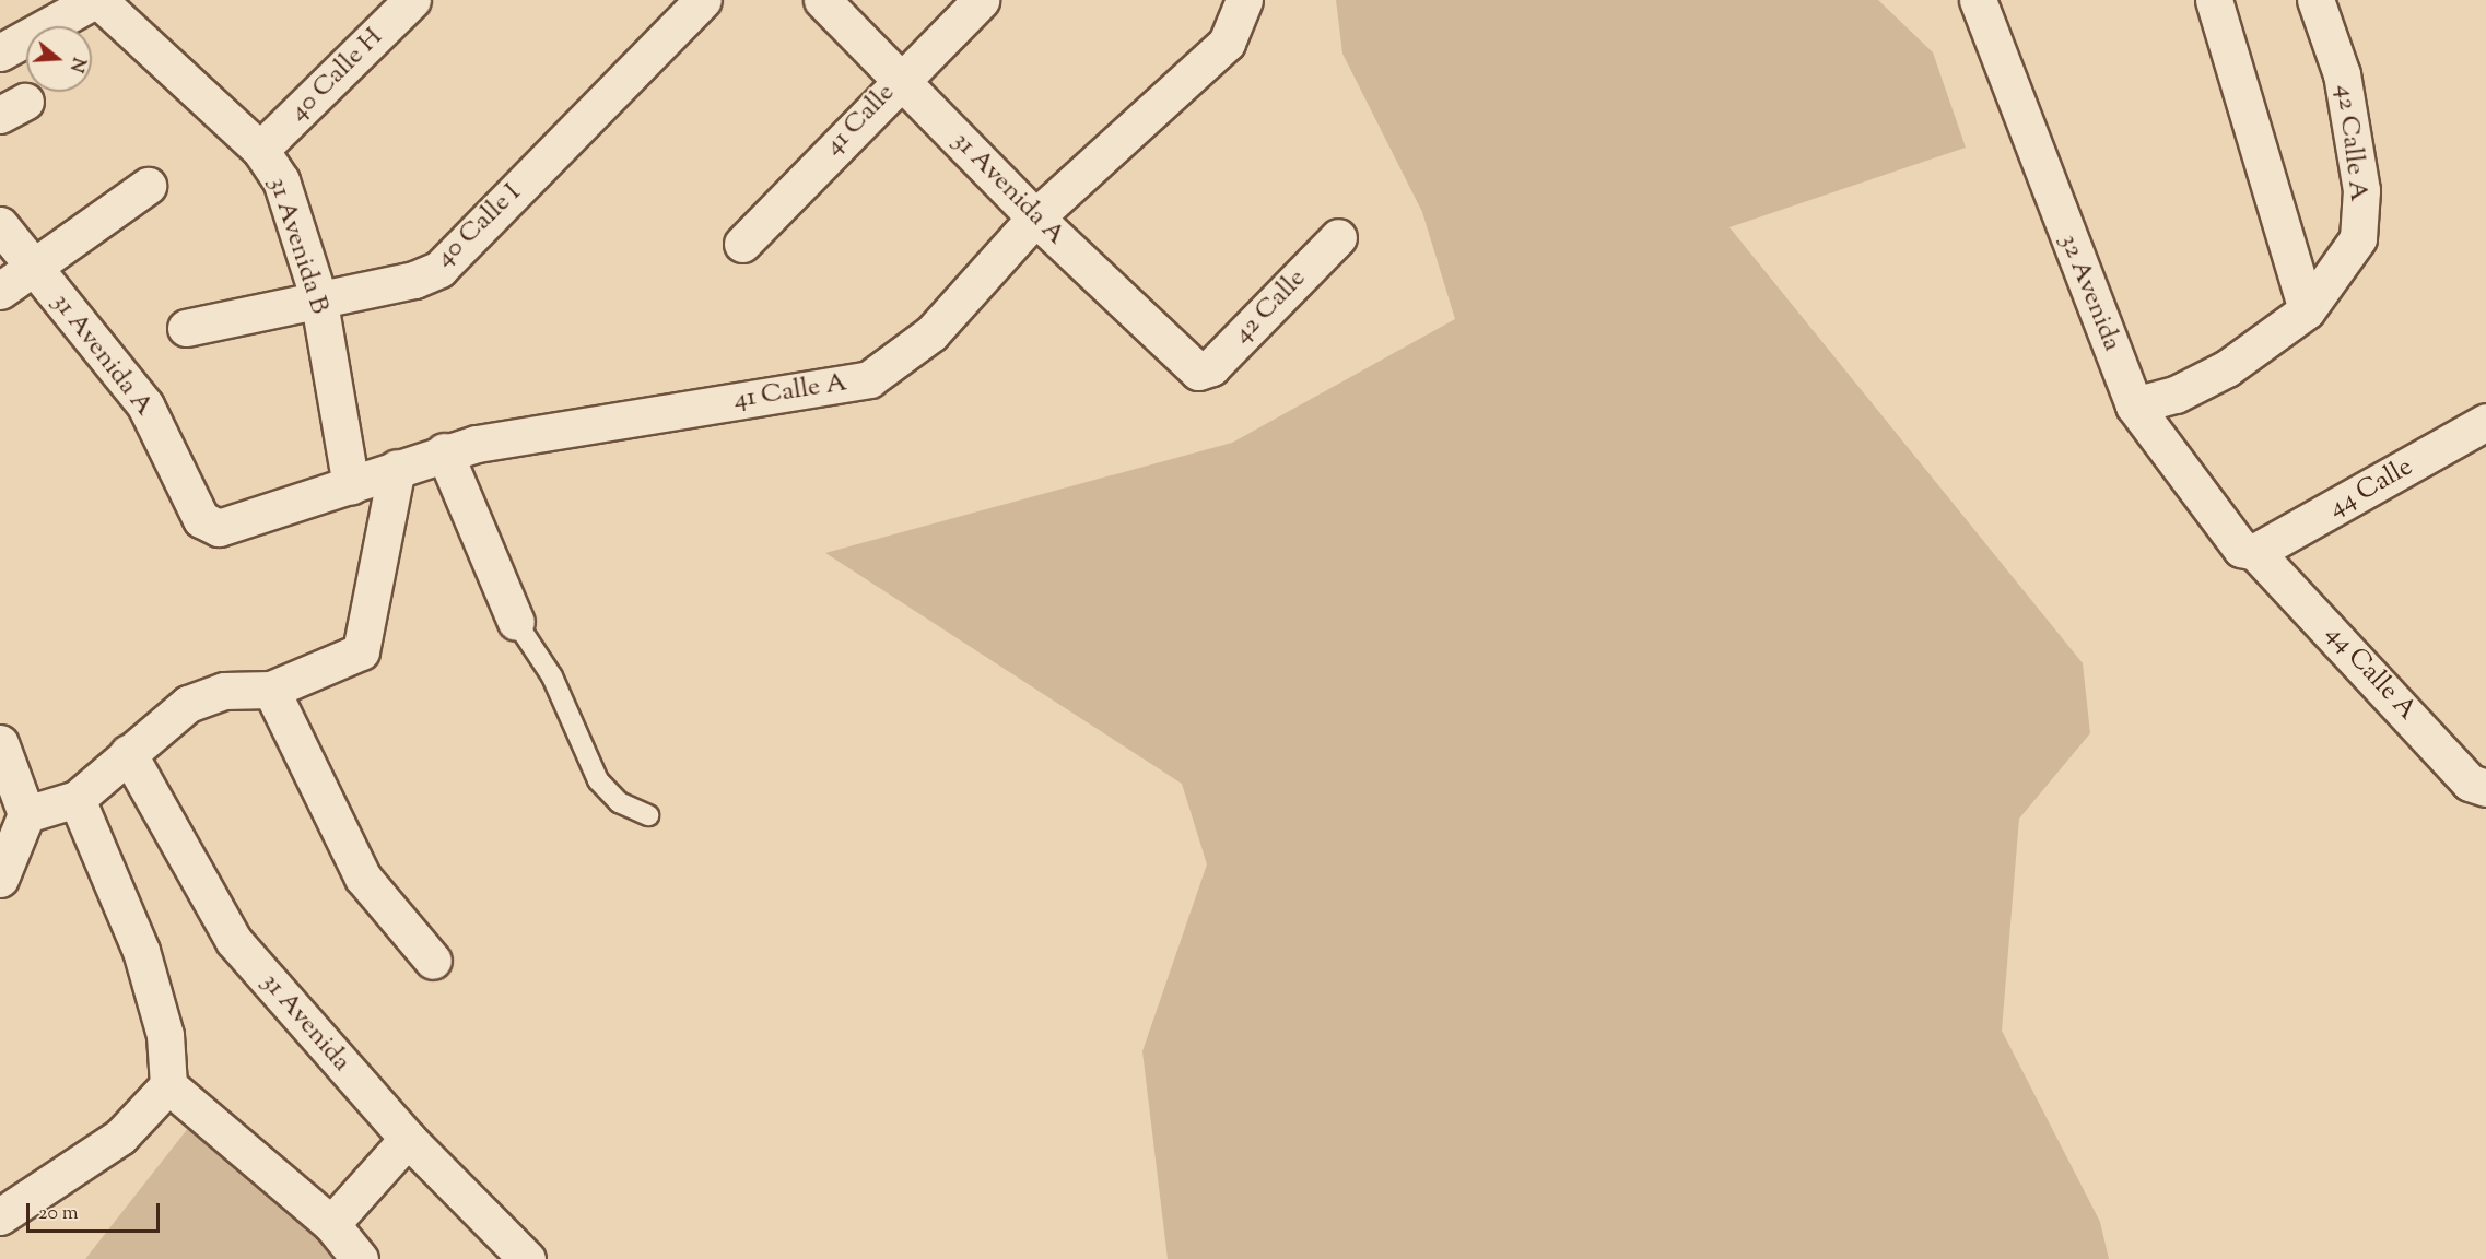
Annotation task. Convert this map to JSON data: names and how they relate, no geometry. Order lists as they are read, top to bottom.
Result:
{
  "streets": {
    "street": [
      "40 Calle H",
      "41 Calle",
      "42 Calle A",
      "31 Avenida A",
      "40 Calle I",
      "31 Avenida B",
      "32 Avenida",
      "42 Calle",
      "41 Calle A",
      "44 Calle",
      "44 Calle A",
      "31 Avenida"
    ]
  },
  "crossings": [
    ["40 Calle H", "31 Avenida B"],
    ["41 Calle", "31 Avenida A"],
    ["42 Calle A", "32 Avenida"],
    ["31 Avenida A", "42 Calle"],
    ["31 Avenida A", "41 Calle A"],
    ["40 Calle I", "31 Avenida B"],
    ["31 Avenida B", "41 Calle A"],
    ["32 Avenida", "44 Calle"],
    ["32 Avenida", "44 Calle A"],
    ["44 Calle", "44 Calle A"]
  ],
  "scale_bar": "20 m",
  "north": "right"
}
